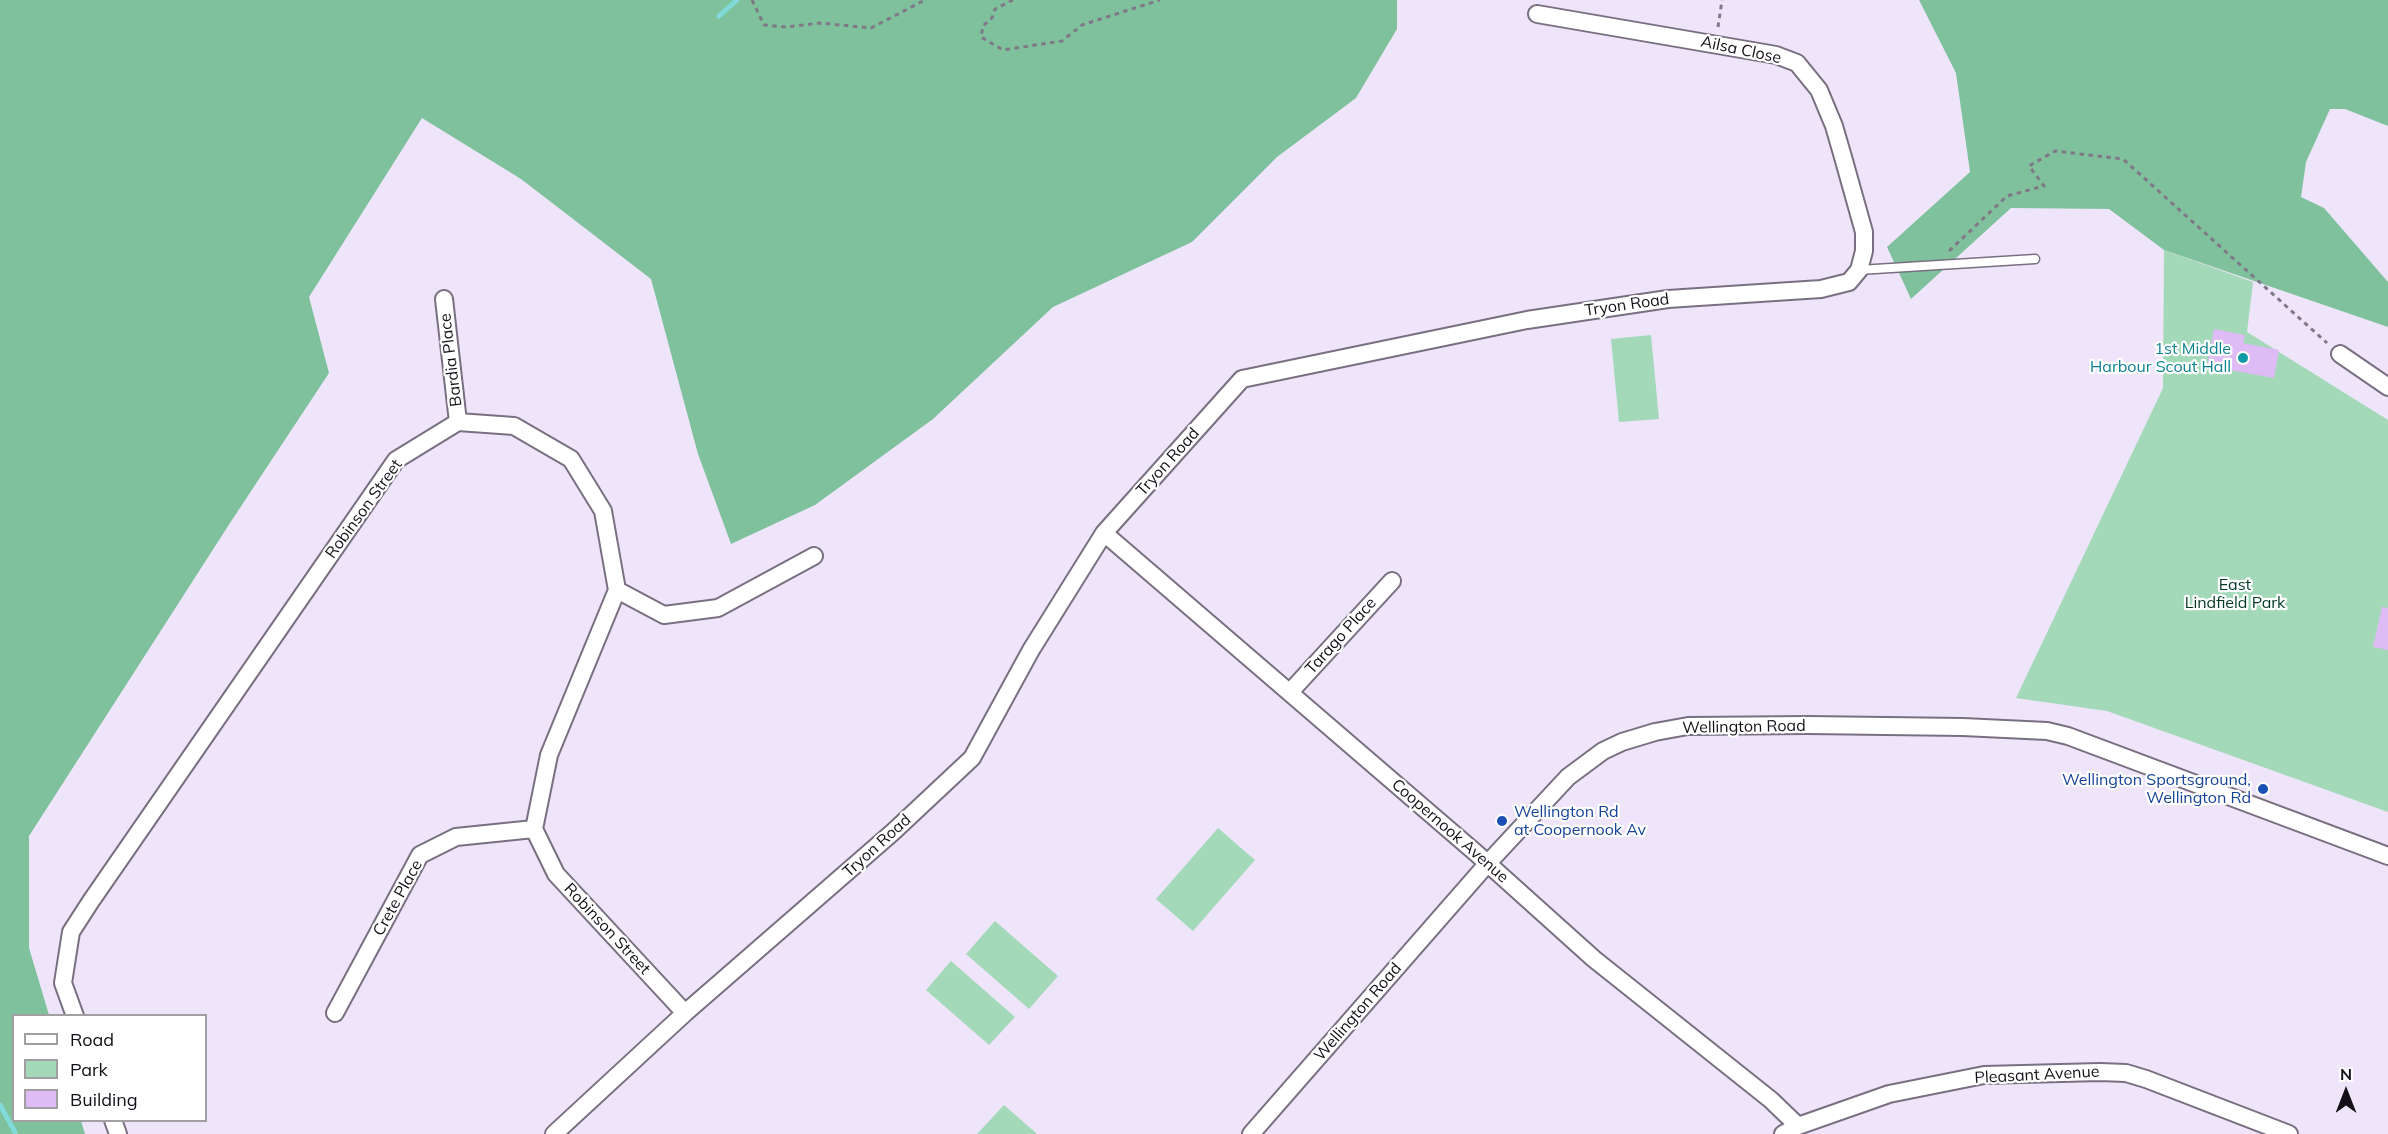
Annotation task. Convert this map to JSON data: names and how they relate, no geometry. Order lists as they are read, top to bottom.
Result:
{
  "streets": {
    "street": [
      "Ailsa Close",
      "Tryon Road",
      "Bardia Place",
      "Robinson Street",
      "Tarago Place",
      "Wellington Road",
      "Coopernook Avenue",
      "Crete Place",
      "Pleasant Avenue"
    ]
  },
  "crossings": [
    ["Ailsa Close", "Tryon Road"],
    ["Tryon Road", "Robinson Street"],
    ["Tryon Road", "Coopernook Avenue"],
    ["Bardia Place", "Robinson Street"],
    ["Robinson Street", "Crete Place"],
    ["Tarago Place", "Coopernook Avenue"],
    ["Wellington Road", "Coopernook Avenue"],
    ["Coopernook Avenue", "Pleasant Avenue"]
  ],
  "parks": ["East Lindfield Park"],
  "places": ["1st Middle Harbour Scout Hall", "Wellington Sportsground, Wellington Rd", "Wellington Rd at Coopernook Av"],
  "legend": ["Road", "Park", "Building"],
  "north": "top"
}
